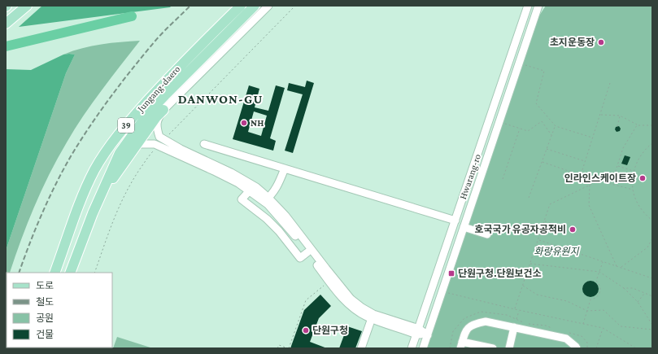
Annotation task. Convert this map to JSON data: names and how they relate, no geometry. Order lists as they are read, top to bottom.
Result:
{
  "streets": {
    "main road": ["Jungang-daero", "39"],
    "street": ["Hwarang-ro"]
  },
  "districts": ["DANWON-GU"],
  "parks": ["화랑유원지"],
  "places": {
    "other": [
      "초지운동장",
      "NH",
      "인라인스케이트장",
      "호국국가 유공자공적비",
      "단원구청"
    ],
    "transit": ["단원구청.단원보건소"]
  },
  "legend": [
    "도로",
    "철도",
    "공원",
    "건물"
  ]
}
